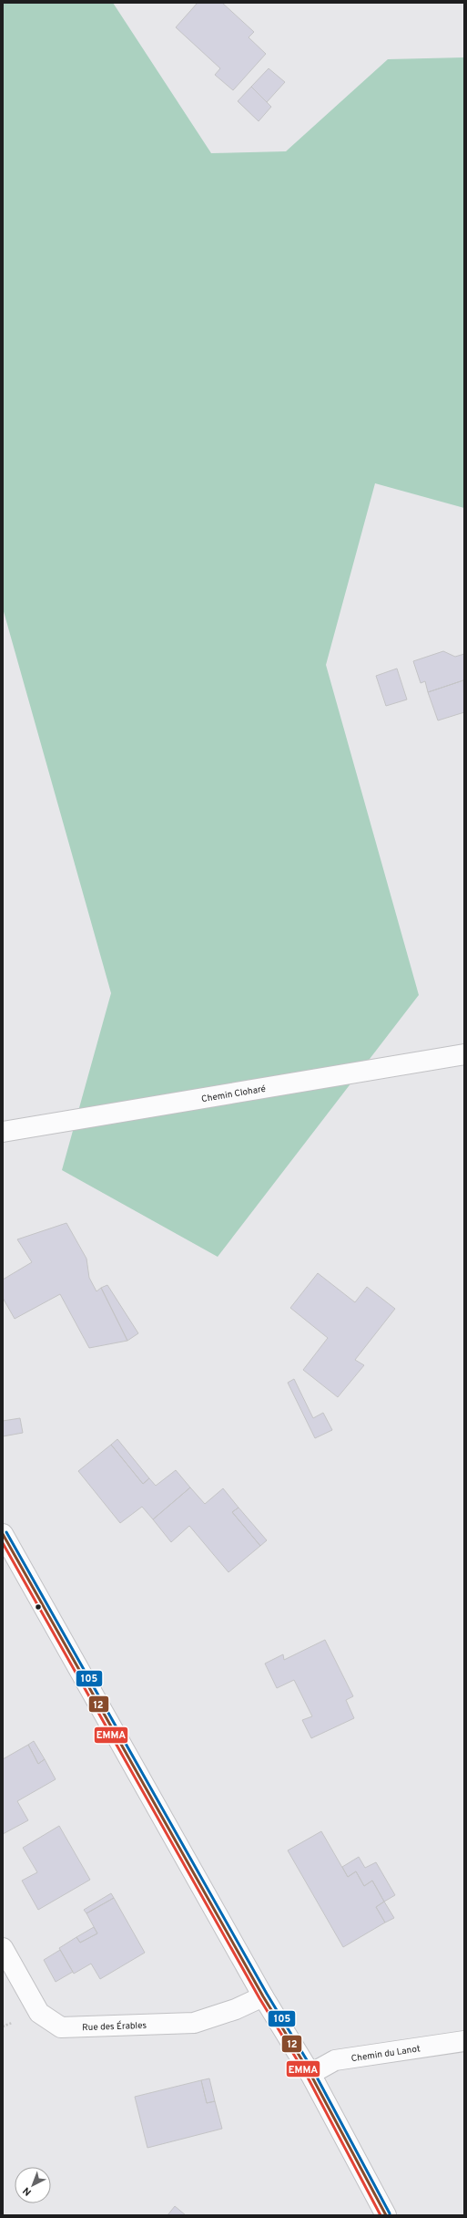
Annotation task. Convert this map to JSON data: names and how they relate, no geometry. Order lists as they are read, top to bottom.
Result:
{
  "streets": {
    "street": ["Chemin Cloharé", "Rue des Érables", "Chemin du Lanot"]
  },
  "lines": ["transit line 105", "transit line 12", "transit line EMMA"],
  "north": "bottom left"
}
